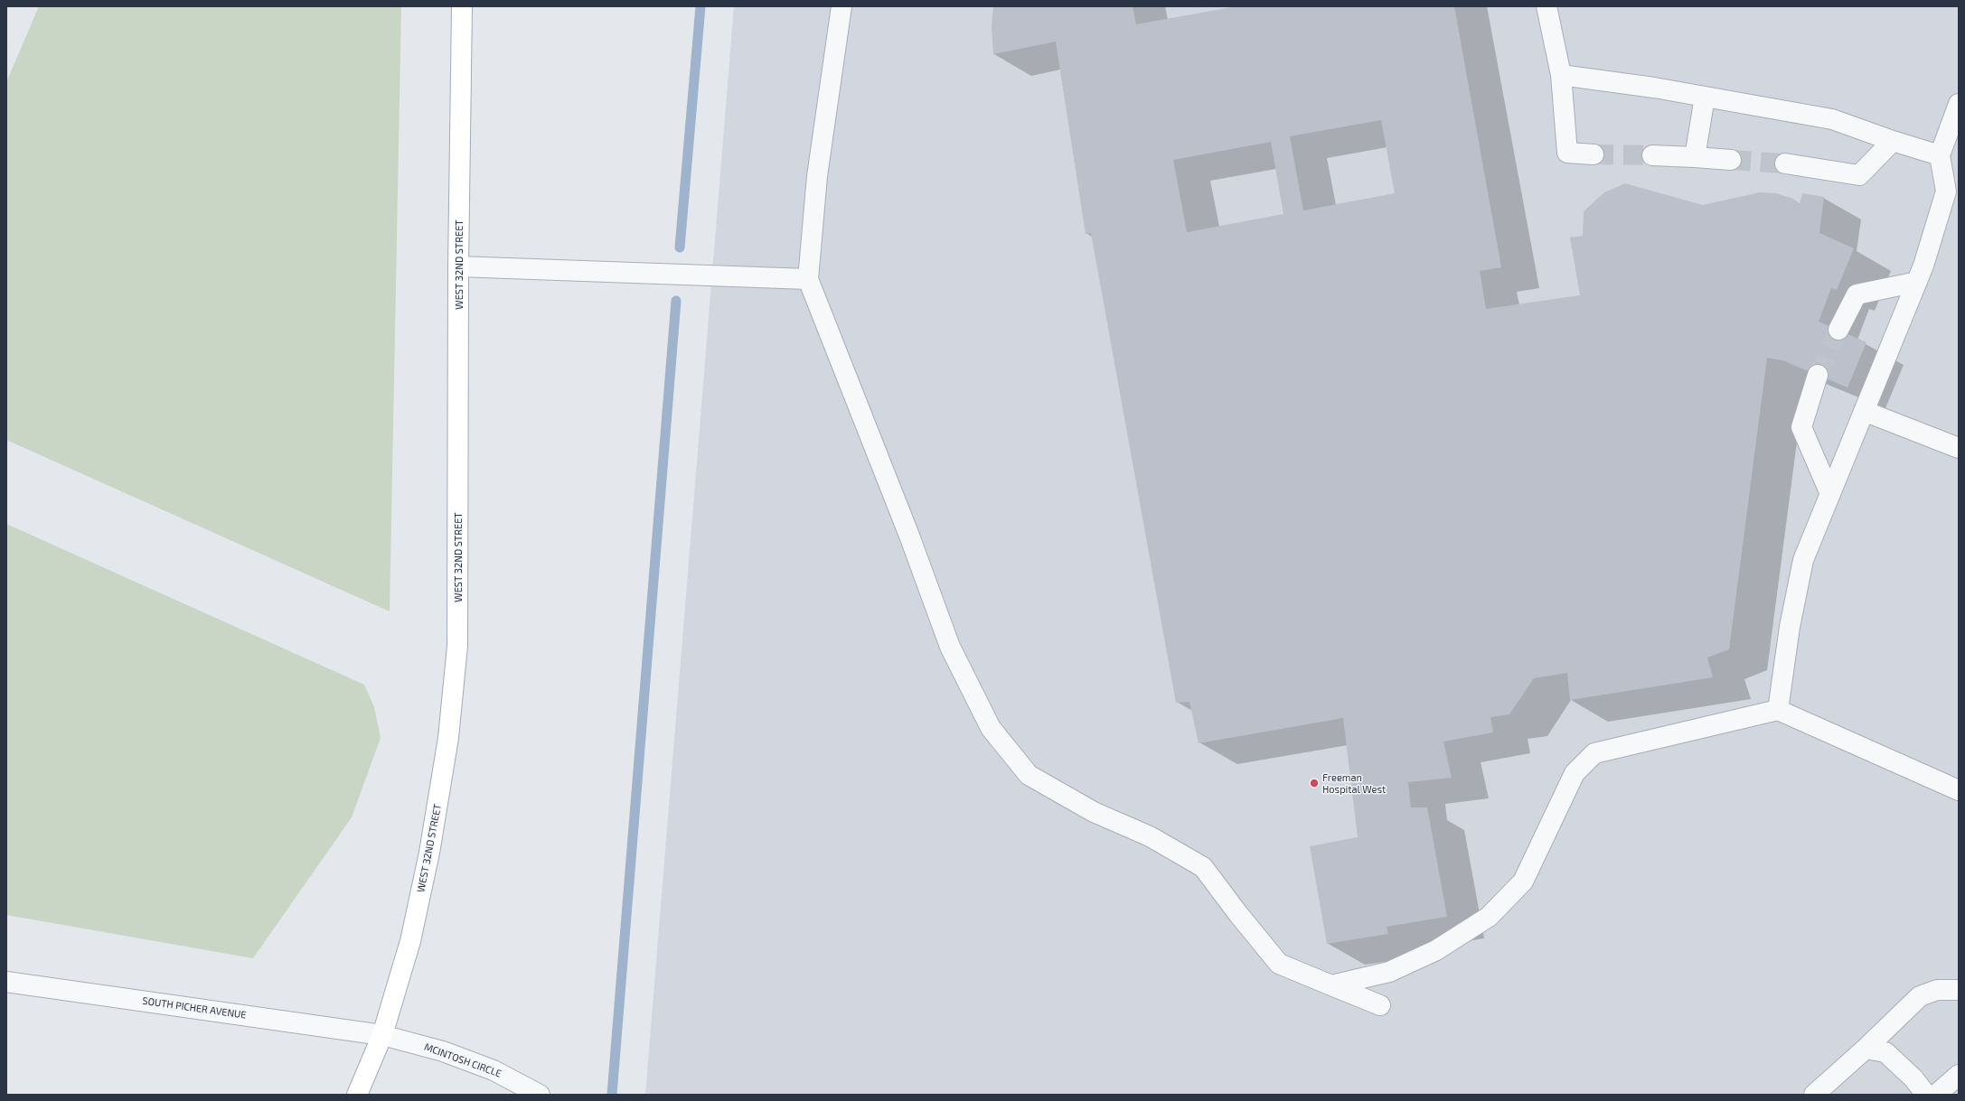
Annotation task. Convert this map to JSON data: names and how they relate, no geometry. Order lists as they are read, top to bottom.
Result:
{
  "streets": {
    "main road": ["WEST 32ND STREET"],
    "street": ["SOUTH PICHER AVENUE", "MCINTOSH CIRCLE"]
  },
  "crossings": [
    ["WEST 32ND STREET", "SOUTH PICHER AVENUE"],
    ["WEST 32ND STREET", "MCINTOSH CIRCLE"],
    ["SOUTH PICHER AVENUE", "MCINTOSH CIRCLE"]
  ],
  "places": ["Freeman Hospital West"]
}
